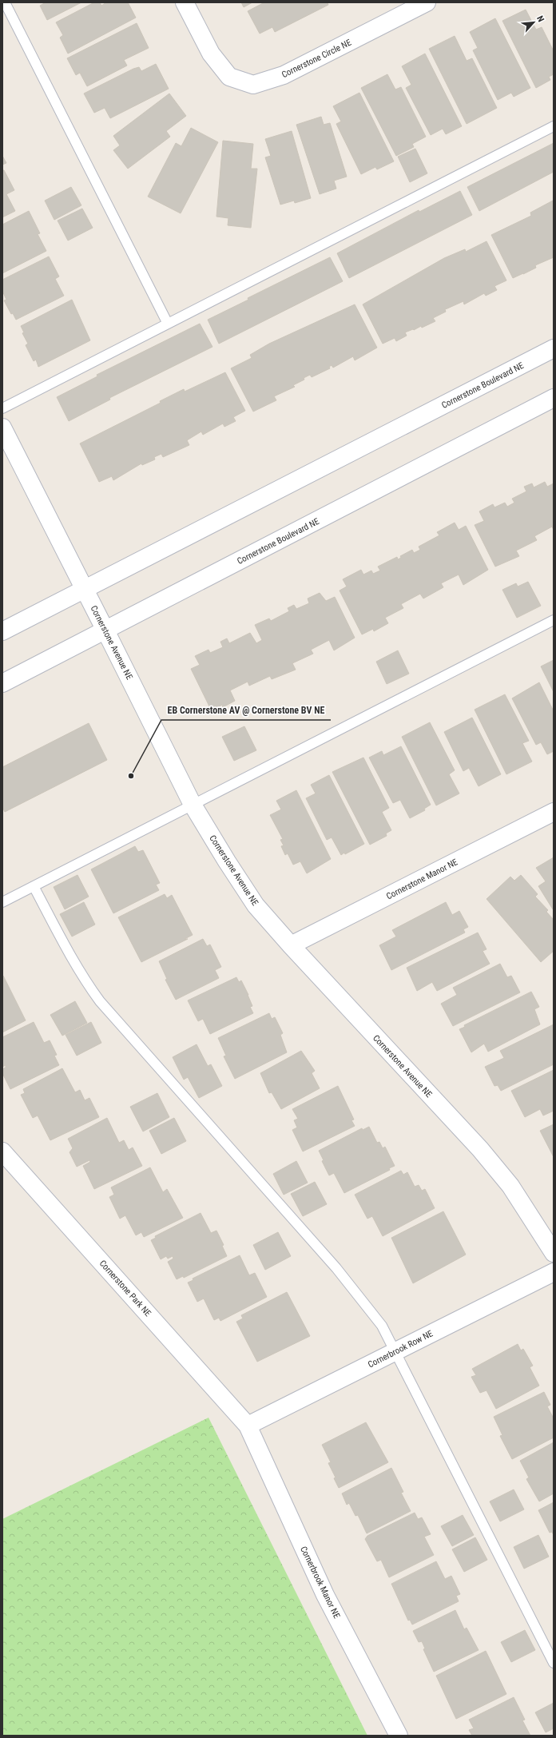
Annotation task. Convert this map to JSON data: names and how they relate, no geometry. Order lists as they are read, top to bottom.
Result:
{
  "streets": {
    "street": [
      "Cornerstone Circle NE",
      "Cornerstone Boulevard NE",
      "Cornerstone Avenue NE",
      "Cornerstone Manor NE",
      "Cornerstone Park NE",
      "Cornerbrook Row NE",
      "Cornerbrook Manor NE"
    ]
  },
  "crossings": [
    ["Cornerstone Boulevard NE", "Cornerstone Avenue NE"],
    ["Cornerstone Avenue NE", "Cornerstone Manor NE"],
    ["Cornerstone Park NE", "Cornerbrook Row NE"],
    ["Cornerstone Park NE", "Cornerbrook Manor NE"],
    ["Cornerbrook Row NE", "Cornerbrook Manor NE"]
  ],
  "places": ["EB Cornerstone AV @ Cornerstone BV NE"],
  "north": "top right"
}
